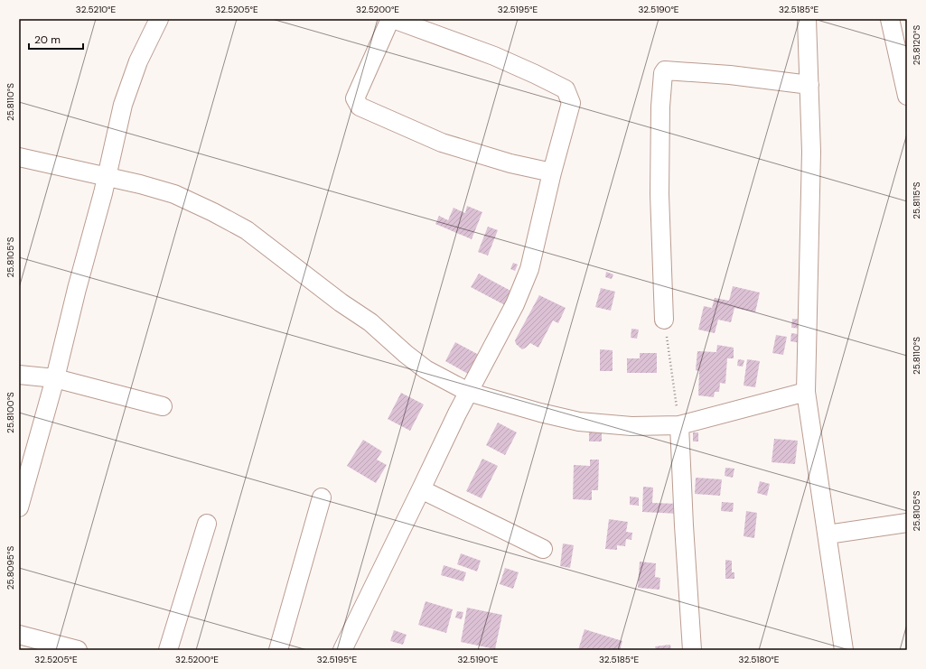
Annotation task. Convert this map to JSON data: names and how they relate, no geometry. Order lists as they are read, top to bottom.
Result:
{
  "scale_bar": "20 m",
  "coordinates": [
    "32.5210°E",
    "32.5205°E",
    "32.5200°E",
    "32.5195°E",
    "32.5190°E",
    "32.5185°E",
    "25.8120°S",
    "25.8110°S",
    "25.8115°S",
    "25.8105°S",
    "25.8100°S",
    "25.8095°S",
    "32.5180°E"
  ]
}
